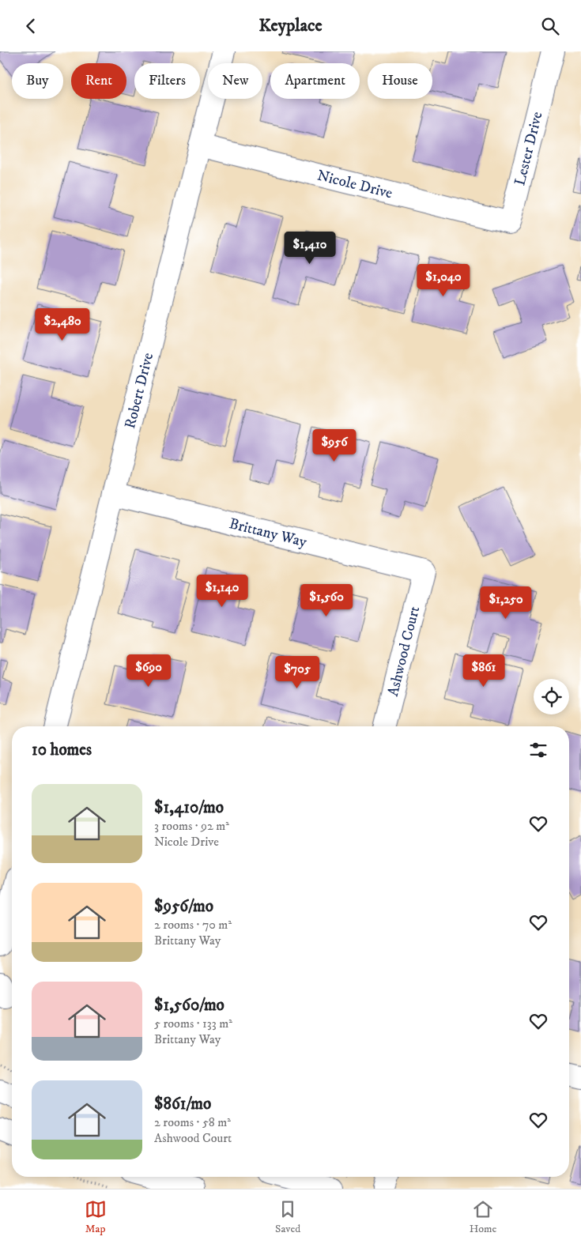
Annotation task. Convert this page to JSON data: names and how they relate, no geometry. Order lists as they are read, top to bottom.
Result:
{
  "streets": {
    "street": [
      "Lester Drive",
      "Nicole Drive",
      "Robert Drive",
      "Brittany Way",
      "Ashwood Court"
    ]
  },
  "crossings": [
    ["Lester Drive", "Nicole Drive"],
    ["Nicole Drive", "Robert Drive"],
    ["Robert Drive", "Brittany Way"],
    ["Brittany Way", "Ashwood Court"]
  ],
  "page": {
    "header": "Keyplace",
    "chip": [
      "Buy",
      "Rent",
      "Filters",
      "New",
      "Apartment",
      "House"
    ],
    "price": [
      "$1,410",
      "$1,040",
      "$2,480",
      "$956",
      "$1,140",
      "$1,560",
      "$1,250",
      "$690",
      "$861",
      "$705"
    ],
    "heading": "10 homes",
    "list": [
      {
        "name": "$1,410/mo",
        "note": "3 rooms · 92 m² · Nicole Drive"
      },
      {
        "name": "$956/mo",
        "note": "2 rooms · 70 m² · Brittany Way"
      },
      {
        "name": "$1,560/mo",
        "note": "5 rooms · 133 m² · Brittany Way"
      },
      {
        "name": "$861/mo",
        "note": "2 rooms · 58 m² · Ashwood Court"
      }
    ],
    "tabs": ["Map", "Saved", "Home"]
  }
}
